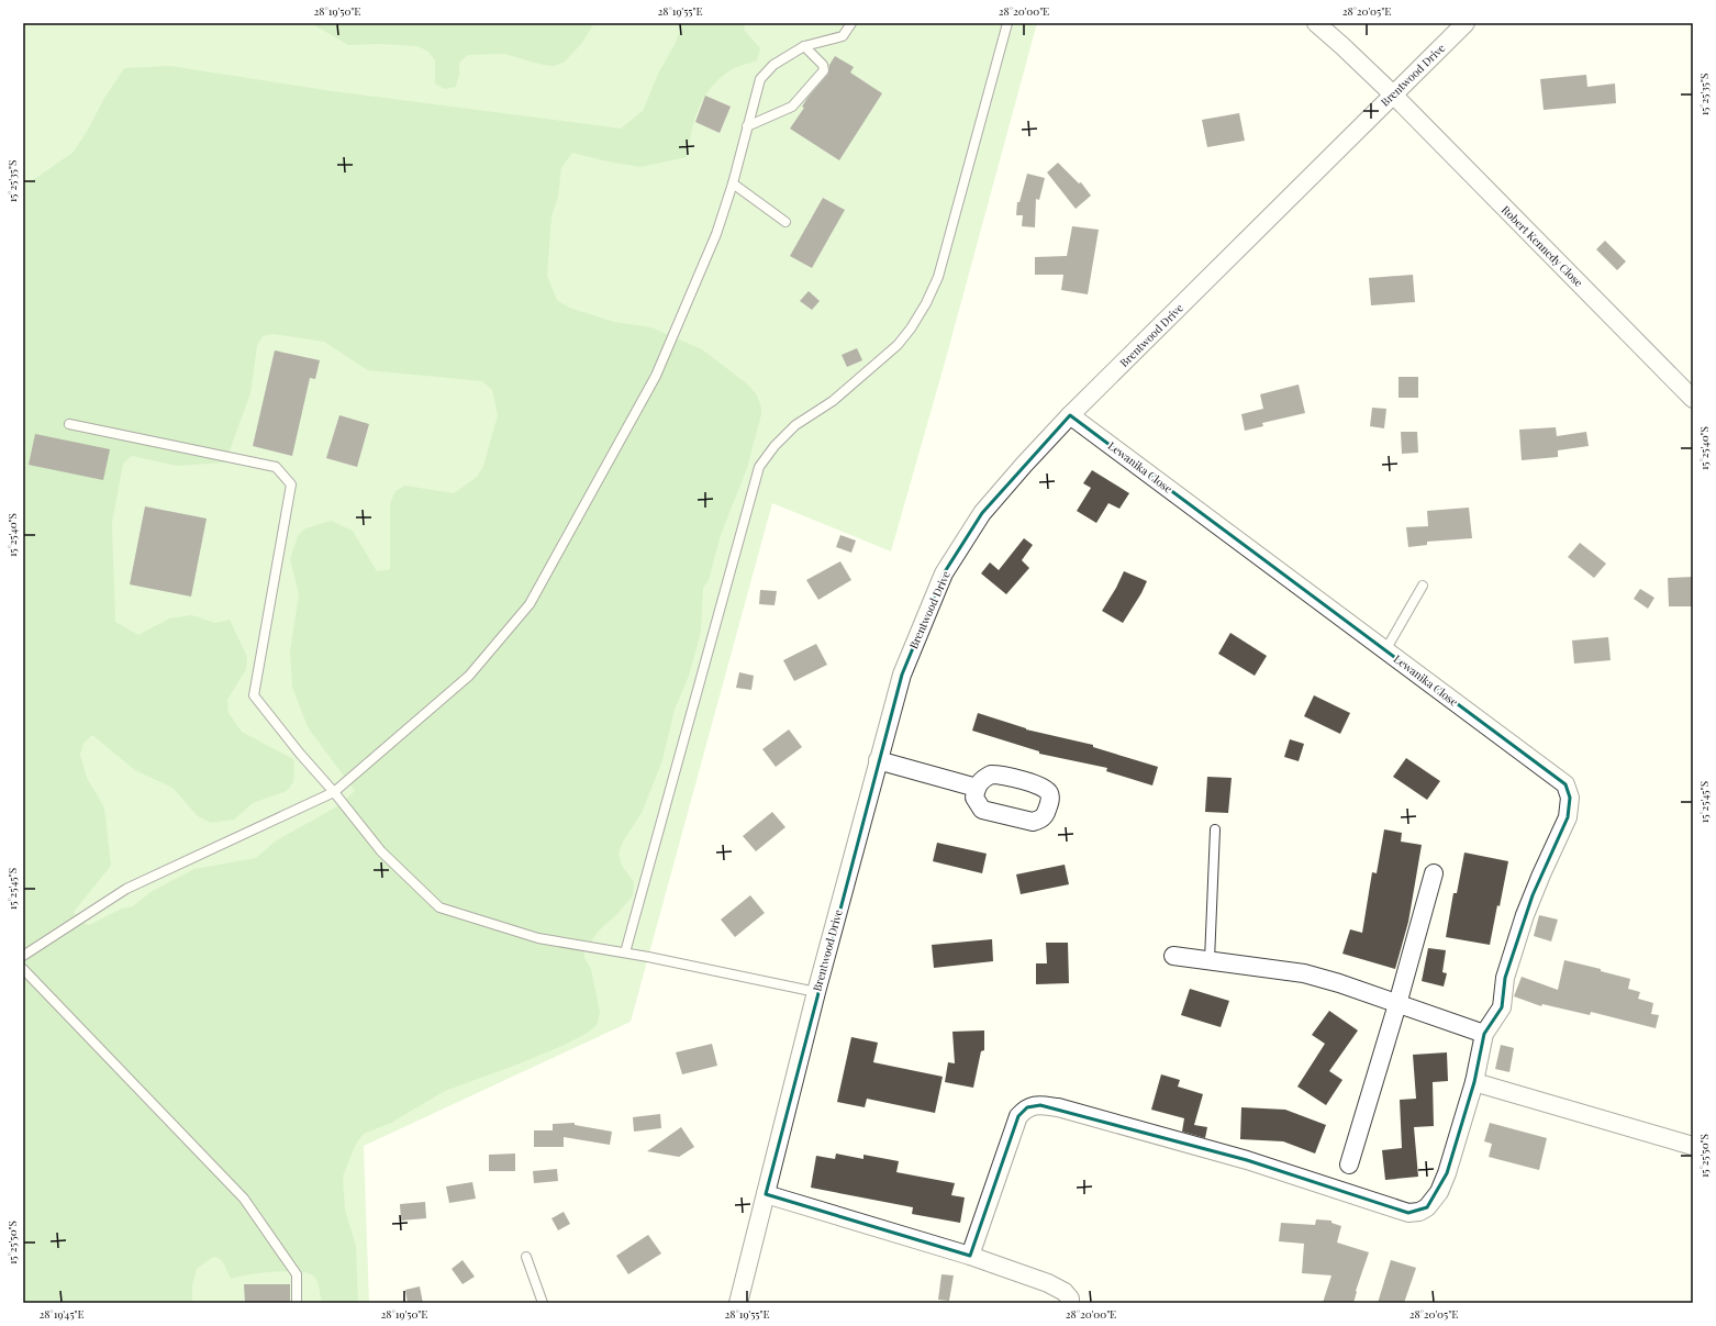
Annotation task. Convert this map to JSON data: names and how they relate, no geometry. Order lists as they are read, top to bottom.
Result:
{
  "streets": {
    "street": ["Brentwood Drive", "Robert Kennedy Close", "Lewanika Close"]
  },
  "crossings": [
    ["Brentwood Drive", "Robert Kennedy Close"],
    ["Brentwood Drive", "Lewanika Close"]
  ],
  "coordinates": [
    "28°19'50\"E",
    "28°19'55\"E",
    "28°20'00\"E",
    "28°20'05\"E",
    "15°25'35\"S",
    "15°25'40\"S",
    "15°25'45\"S",
    "15°25'50\"S",
    "28°19'45\"E"
  ]
}
